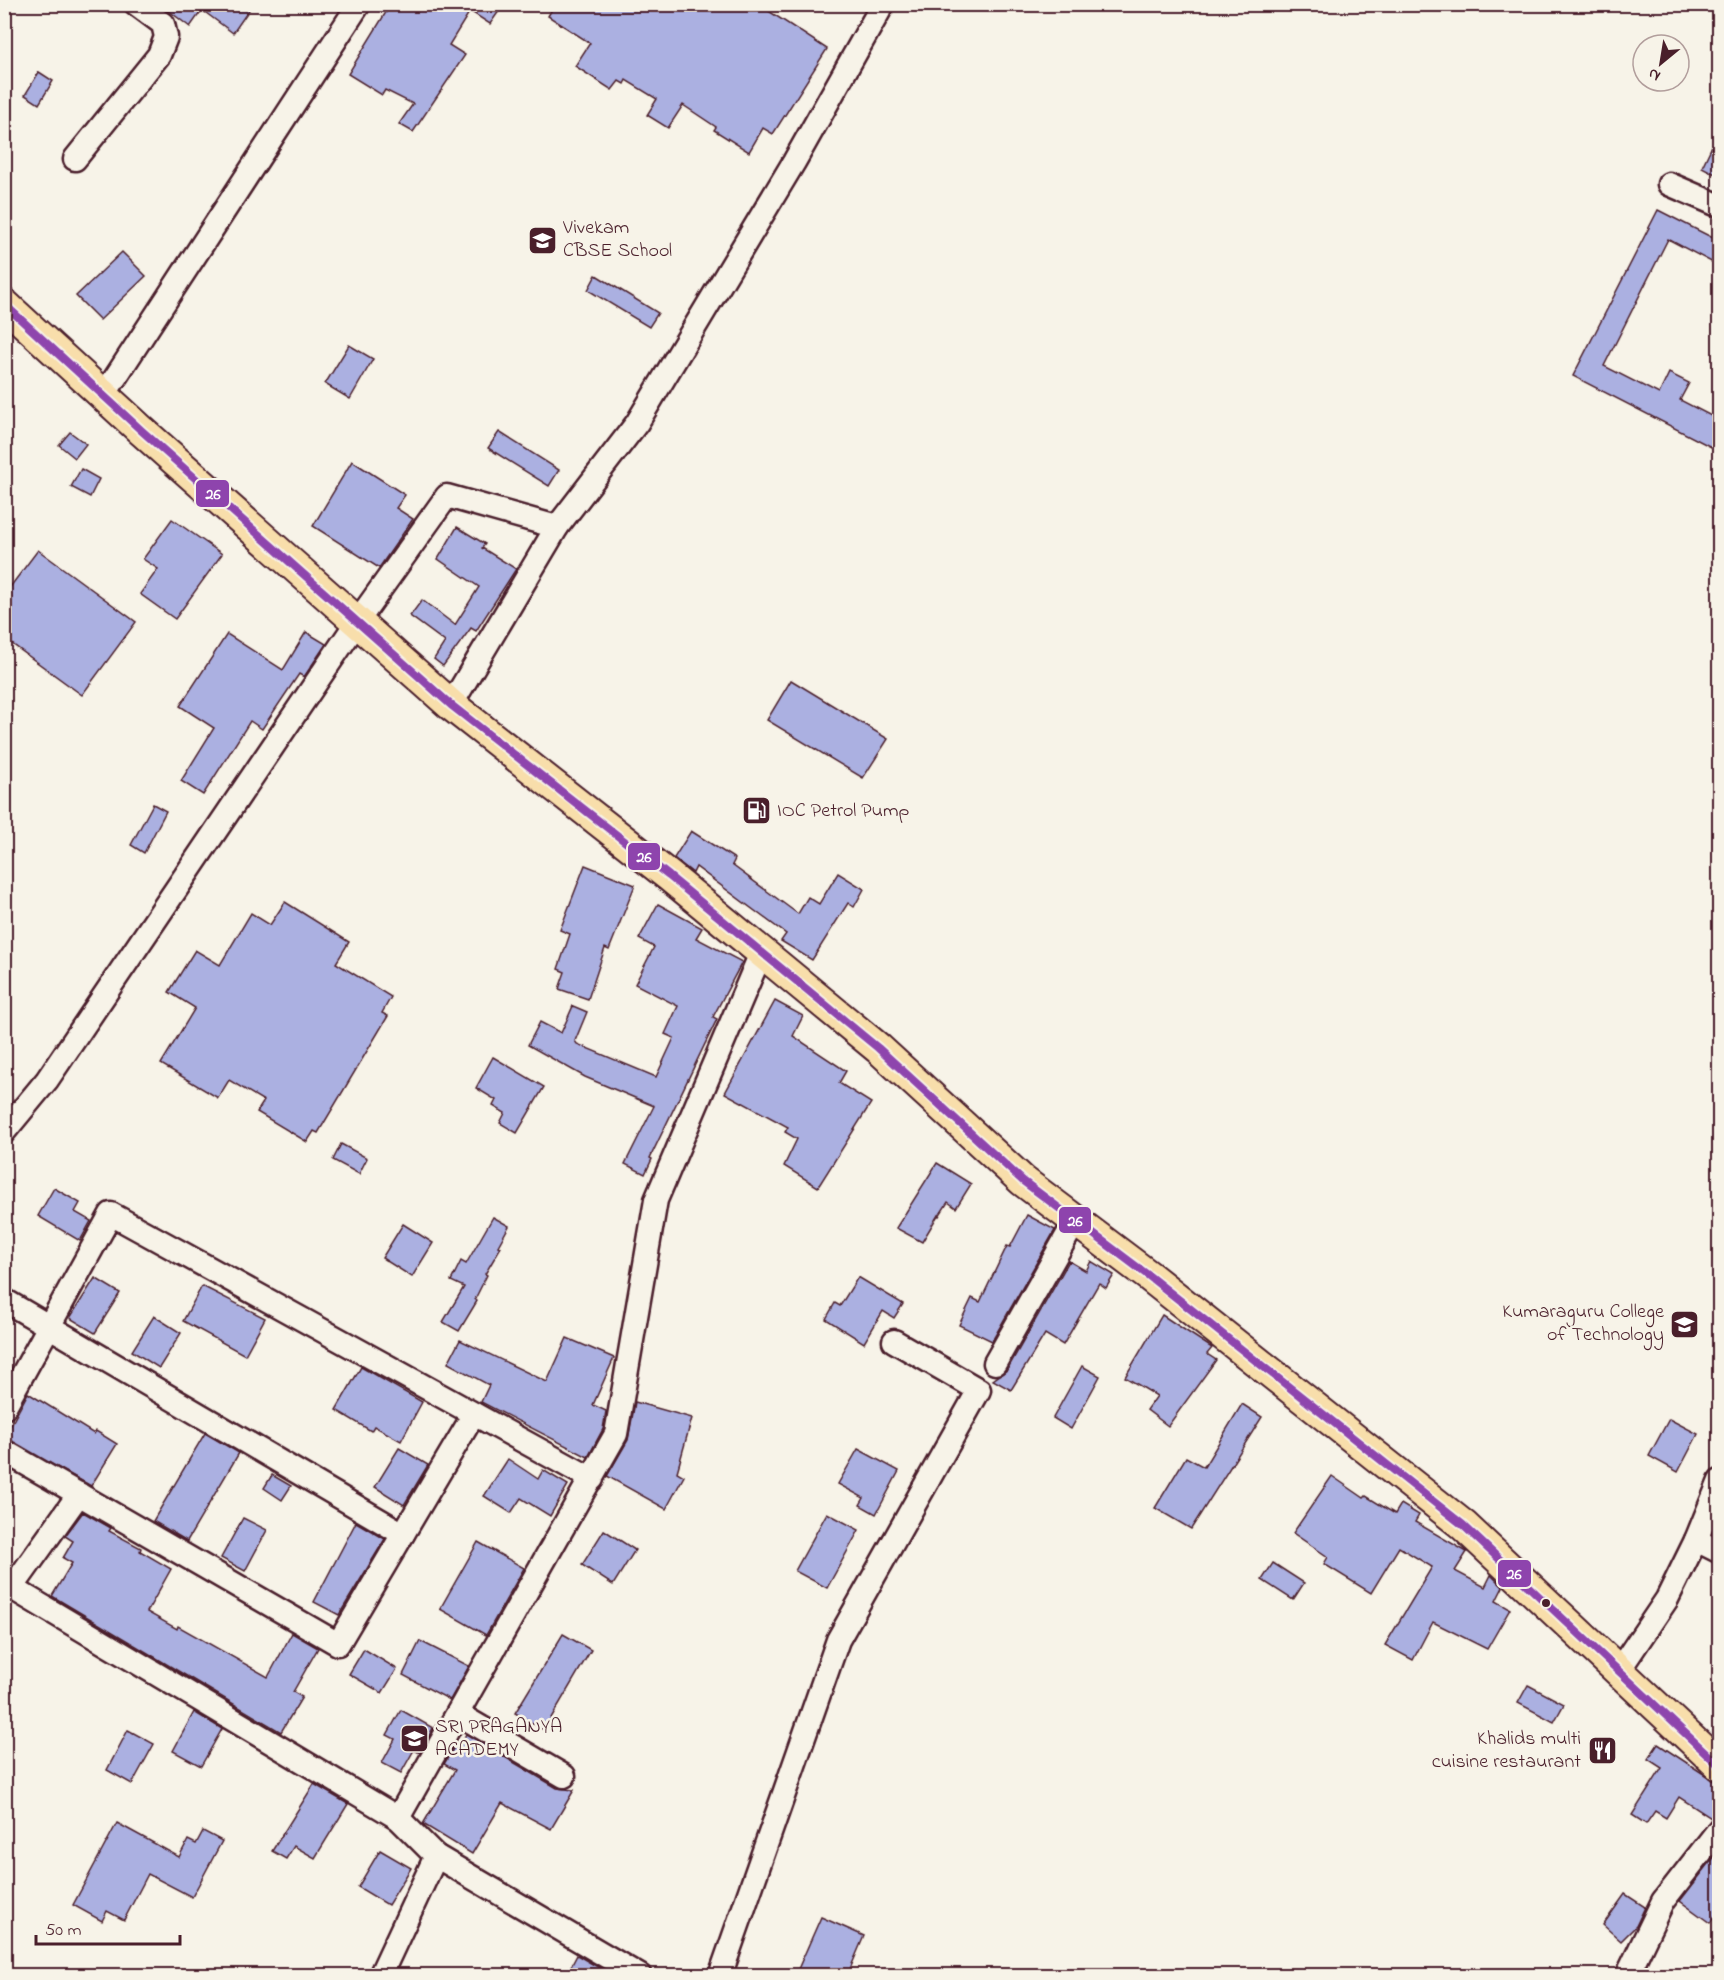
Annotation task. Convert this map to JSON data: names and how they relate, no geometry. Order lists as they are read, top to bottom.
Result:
{
  "places": {
    "school or university": ["Vivekam CBSE School", "Kumaraguru College of Technology", "SRI PRAGANYA ACADEMY"],
    "fuel station": ["IOC Petrol Pump"],
    "restaurant": ["Khalids multi cuisine restaurant"]
  },
  "lines": ["transit line 26"],
  "scale_bar": "50 m",
  "north": "bottom left"
}
